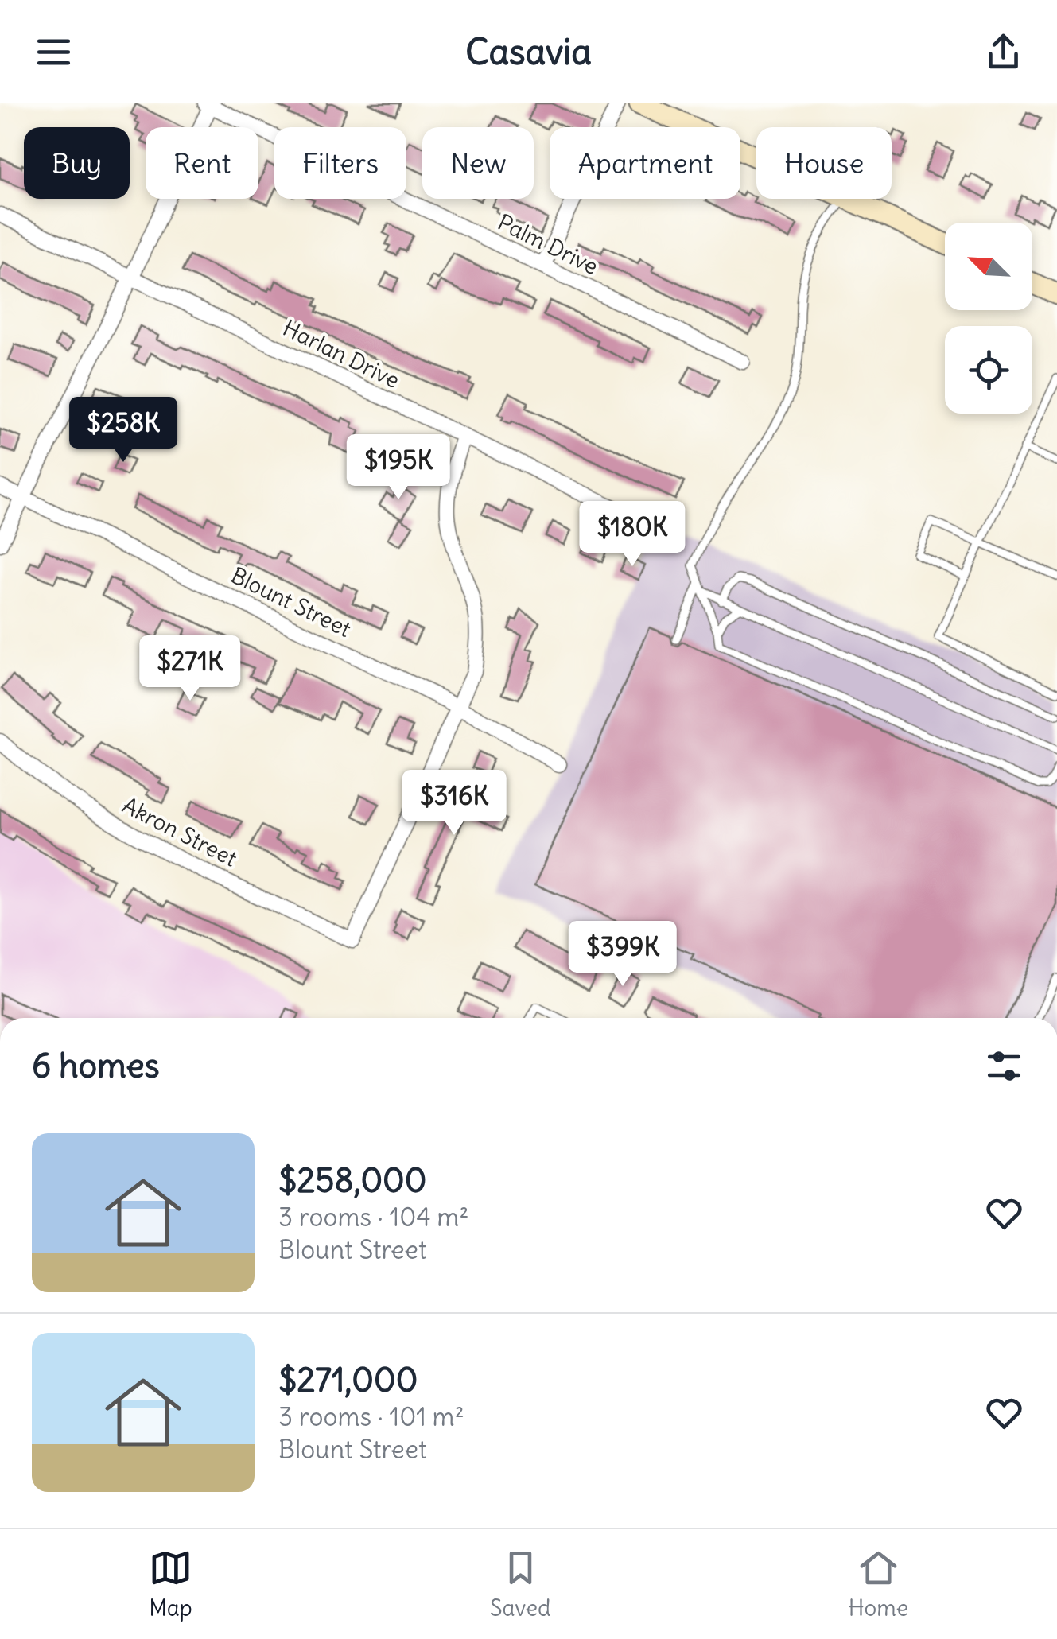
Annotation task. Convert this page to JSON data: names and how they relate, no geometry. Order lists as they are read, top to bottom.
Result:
{
  "streets": {
    "street": [
      "Palm Drive",
      "Harlan Drive",
      "Blount Street",
      "Akron Street"
    ]
  },
  "crossings": [
    ["Blount Street", "Akron Street"]
  ],
  "north": "top left",
  "page": {
    "header": "Casavia",
    "chip": [
      "Buy",
      "Rent",
      "Filters",
      "New",
      "Apartment",
      "House"
    ],
    "price": [
      "$258K",
      "$195K",
      "$180K",
      "$271K",
      "$316K",
      "$399K"
    ],
    "heading": "6 homes",
    "list": [
      {
        "name": "$258,000",
        "note": "3 rooms · 104 m² · Blount Street"
      },
      {
        "name": "$271,000",
        "note": "3 rooms · 101 m² · Blount Street"
      }
    ],
    "tabs": ["Map", "Saved", "Home"]
  }
}
